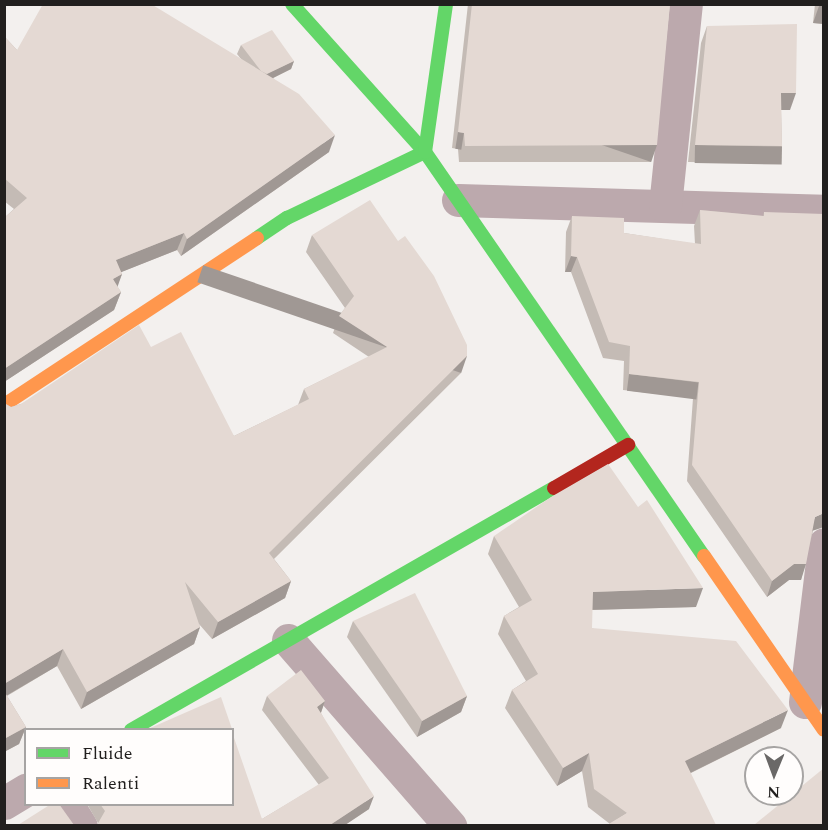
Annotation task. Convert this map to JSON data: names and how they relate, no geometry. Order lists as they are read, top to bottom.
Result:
{
  "legend": ["Fluide", "Ralenti"],
  "north": "bottom"
}
